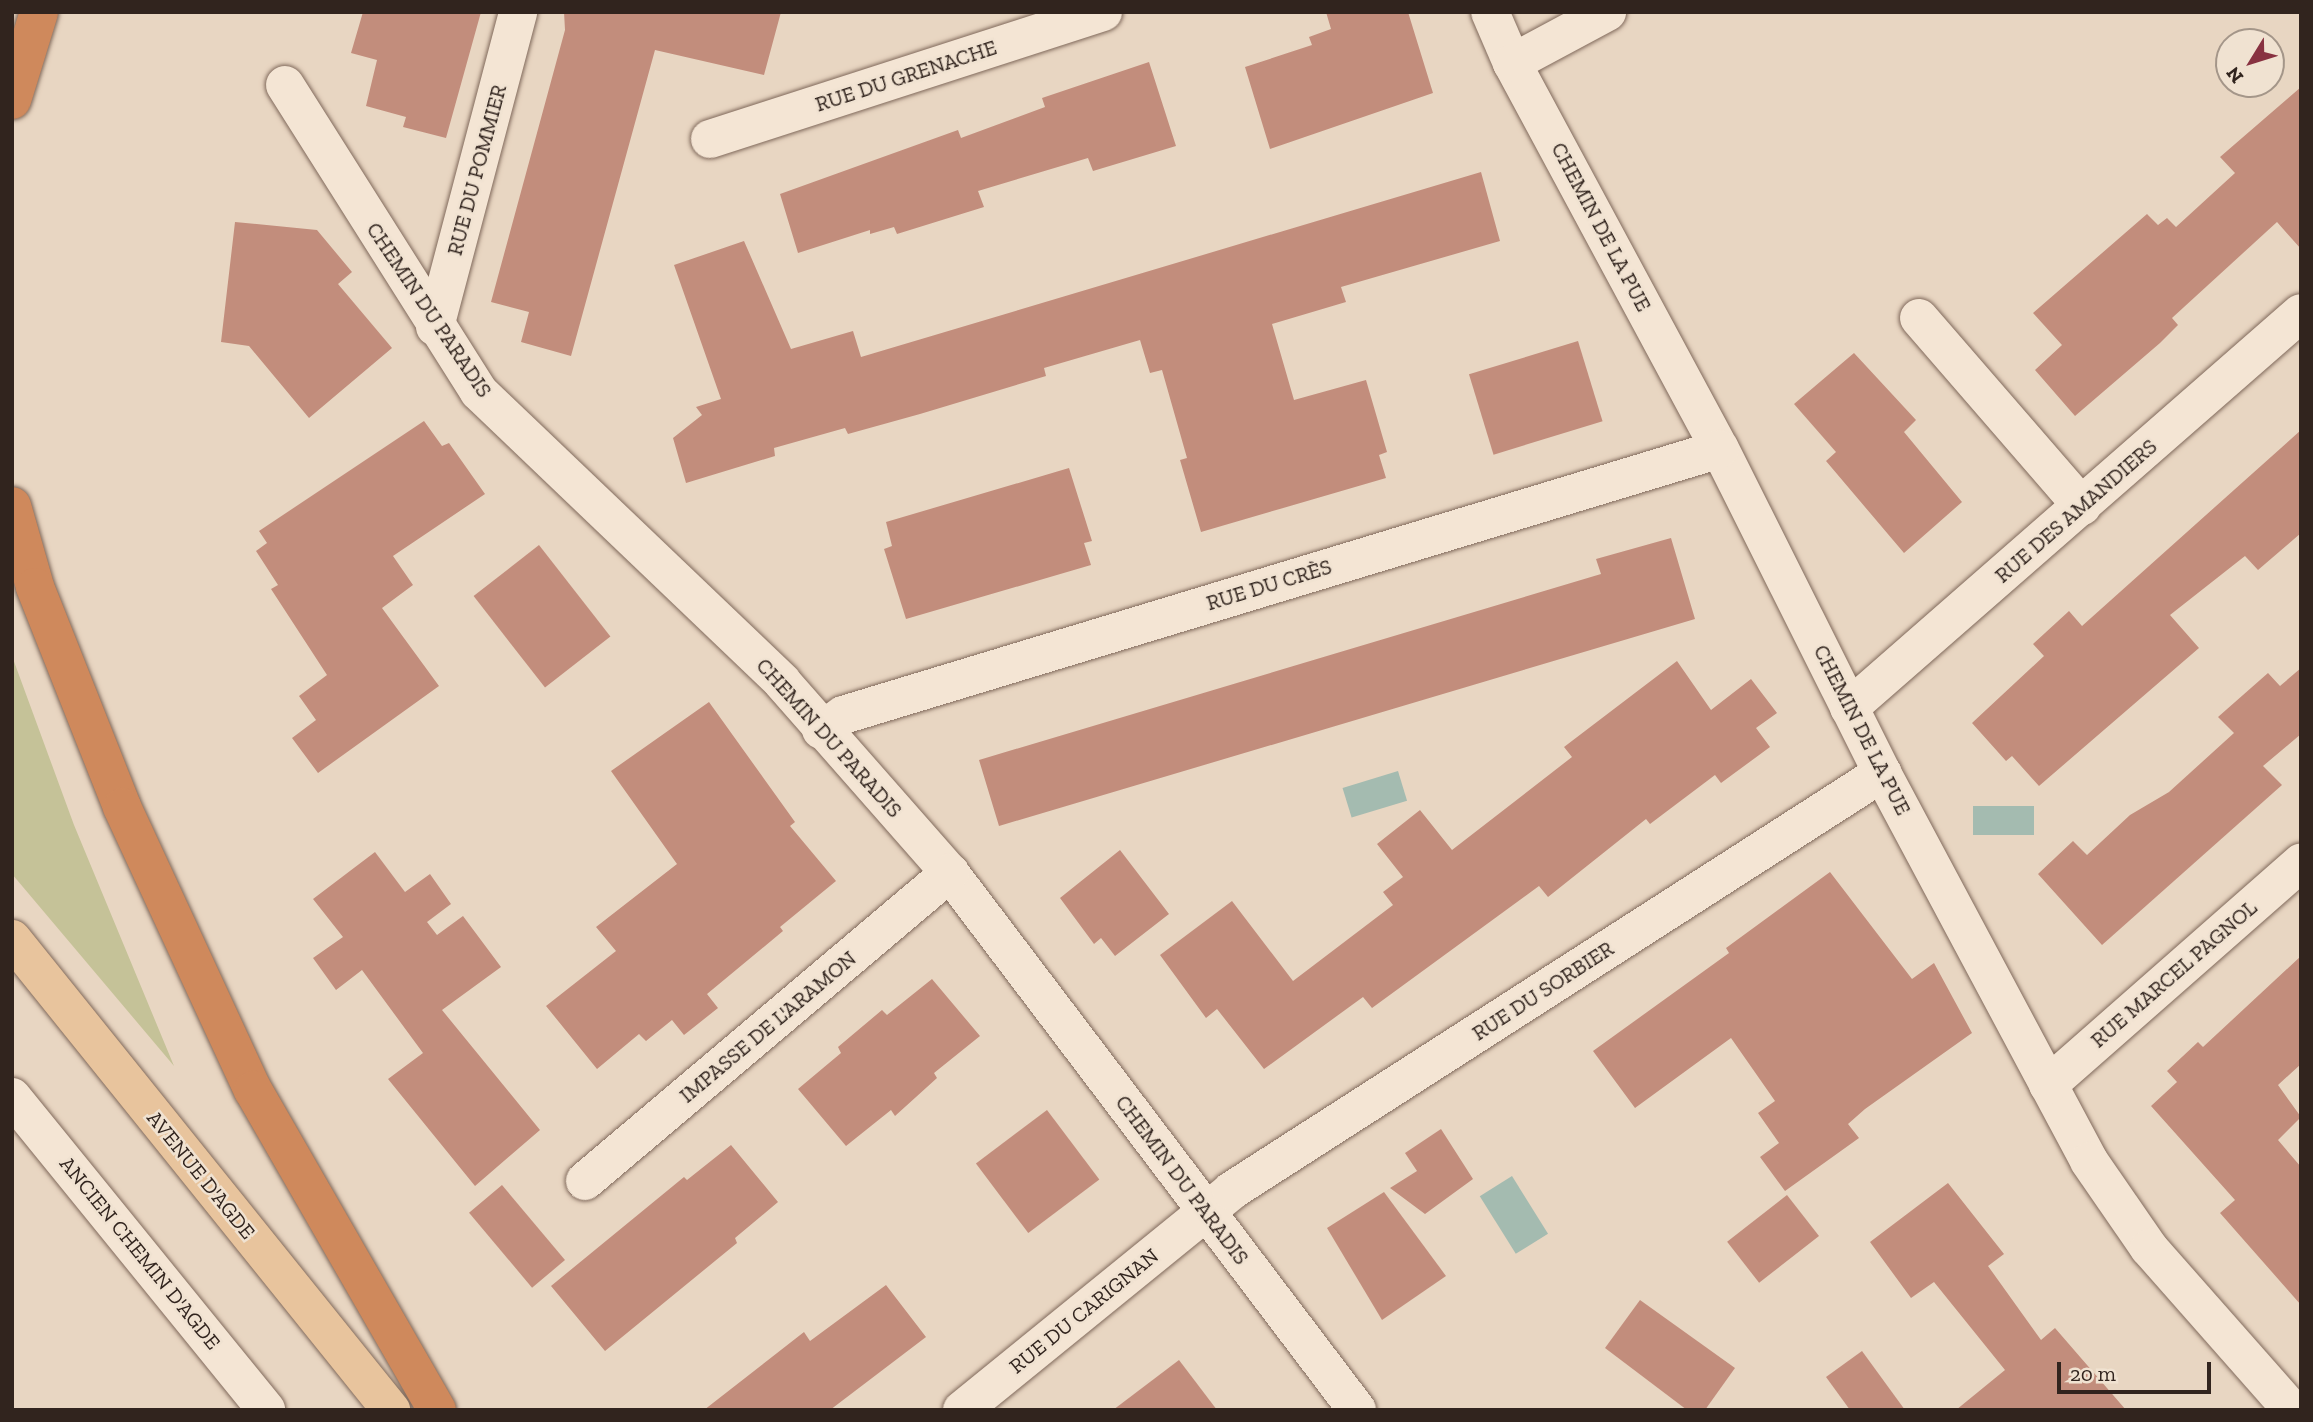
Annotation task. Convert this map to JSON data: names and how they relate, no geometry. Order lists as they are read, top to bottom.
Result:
{
  "streets": {
    "main road": ["AVENUE D'AGDE"],
    "street": [
      "RUE DU GRENACHE",
      "RUE DU POMMIER",
      "CHEMIN DE LA PUE",
      "CHEMIN DU PARADIS",
      "RUE DES AMANDIERS",
      "RUE DU CRÈS",
      "RUE MARCEL PAGNOL",
      "RUE DU SORBIER",
      "IMPASSE DE L'ARAMON",
      "ANCIEN CHEMIN D'AGDE",
      "RUE DU CARIGNAN"
    ]
  },
  "crossings": [
    ["RUE DU POMMIER", "CHEMIN DU PARADIS"],
    ["CHEMIN DE LA PUE", "RUE DES AMANDIERS"],
    ["CHEMIN DE LA PUE", "RUE DU CRÈS"],
    ["CHEMIN DE LA PUE", "RUE MARCEL PAGNOL"],
    ["CHEMIN DE LA PUE", "RUE DU SORBIER"],
    ["CHEMIN DU PARADIS", "RUE DU CRÈS"],
    ["CHEMIN DU PARADIS", "RUE DU SORBIER"],
    ["CHEMIN DU PARADIS", "IMPASSE DE L'ARAMON"],
    ["CHEMIN DU PARADIS", "RUE DU CARIGNAN"],
    ["RUE DU SORBIER", "RUE DU CARIGNAN"]
  ],
  "scale_bar": "20 m",
  "north": "bottom left"
}
